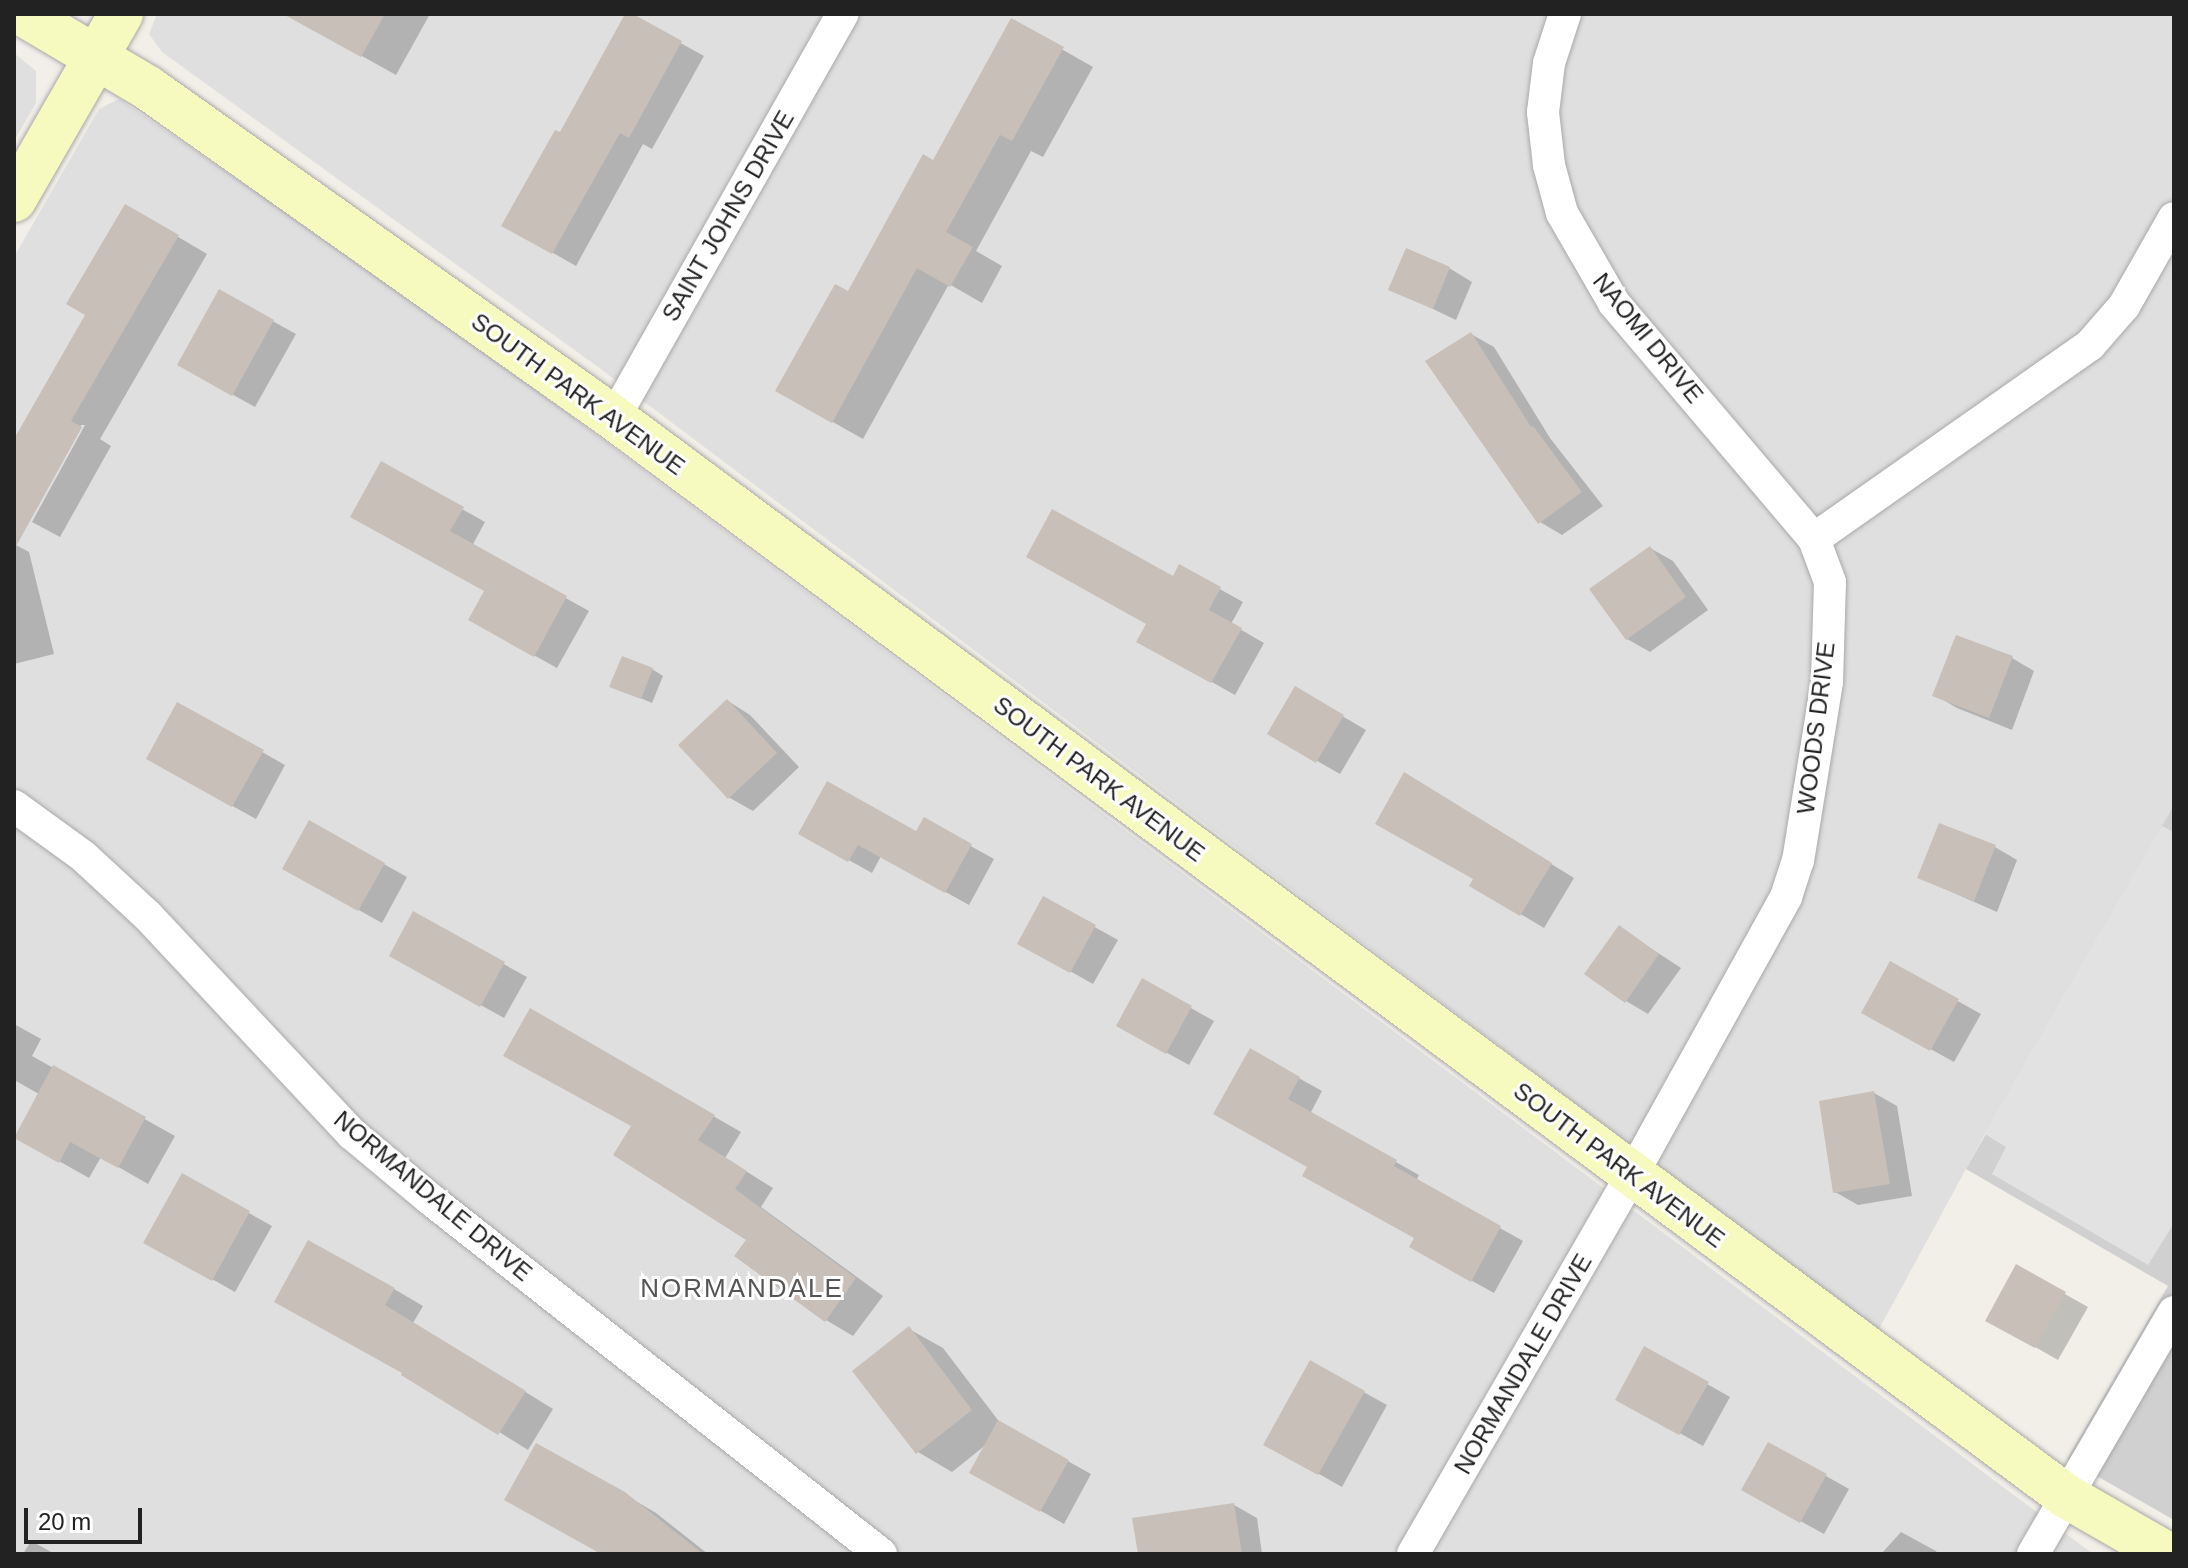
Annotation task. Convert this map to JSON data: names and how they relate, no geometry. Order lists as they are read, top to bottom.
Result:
{
  "streets": {
    "street": [
      "SAINT JOHNS DRIVE",
      "NAOMI DRIVE",
      "SOUTH PARK AVENUE",
      "WOODS DRIVE",
      "NORMANDALE DRIVE"
    ]
  },
  "crossings": [
    ["SAINT JOHNS DRIVE", "SOUTH PARK AVENUE"],
    ["NAOMI DRIVE", "WOODS DRIVE"],
    ["SOUTH PARK AVENUE", "WOODS DRIVE"],
    ["SOUTH PARK AVENUE", "NORMANDALE DRIVE"],
    ["WOODS DRIVE", "NORMANDALE DRIVE"]
  ],
  "districts": ["NORMANDALE"],
  "scale_bar": "20 m"
}
